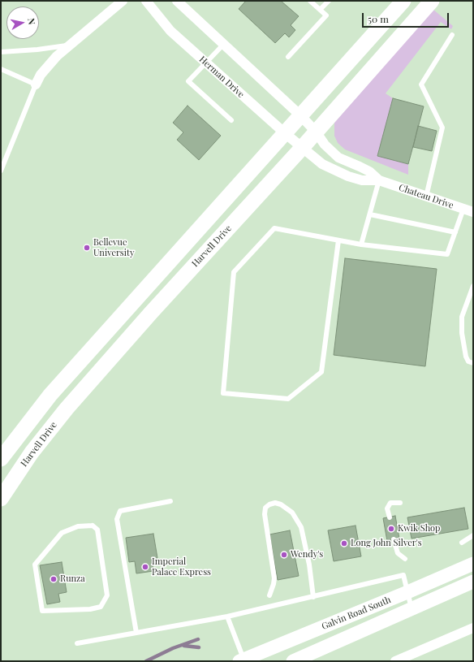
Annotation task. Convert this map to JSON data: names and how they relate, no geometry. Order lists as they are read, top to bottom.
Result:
{
  "streets": {
    "main road": ["Harvell Drive", "Galvin Road South"],
    "street": ["Herman Drive", "Chateau Drive"]
  },
  "crossings": [
    ["Herman Drive", "Chateau Drive"],
    ["Herman Drive", "Harvell Drive"],
    ["Chateau Drive", "Harvell Drive"]
  ],
  "places": [
    "Bellevue University",
    "Kwik Shop",
    "Long John Silver's",
    "Wendy's",
    "Imperial Palace Express",
    "Runza"
  ],
  "scale_bar": "50 m",
  "north": "right"
}
